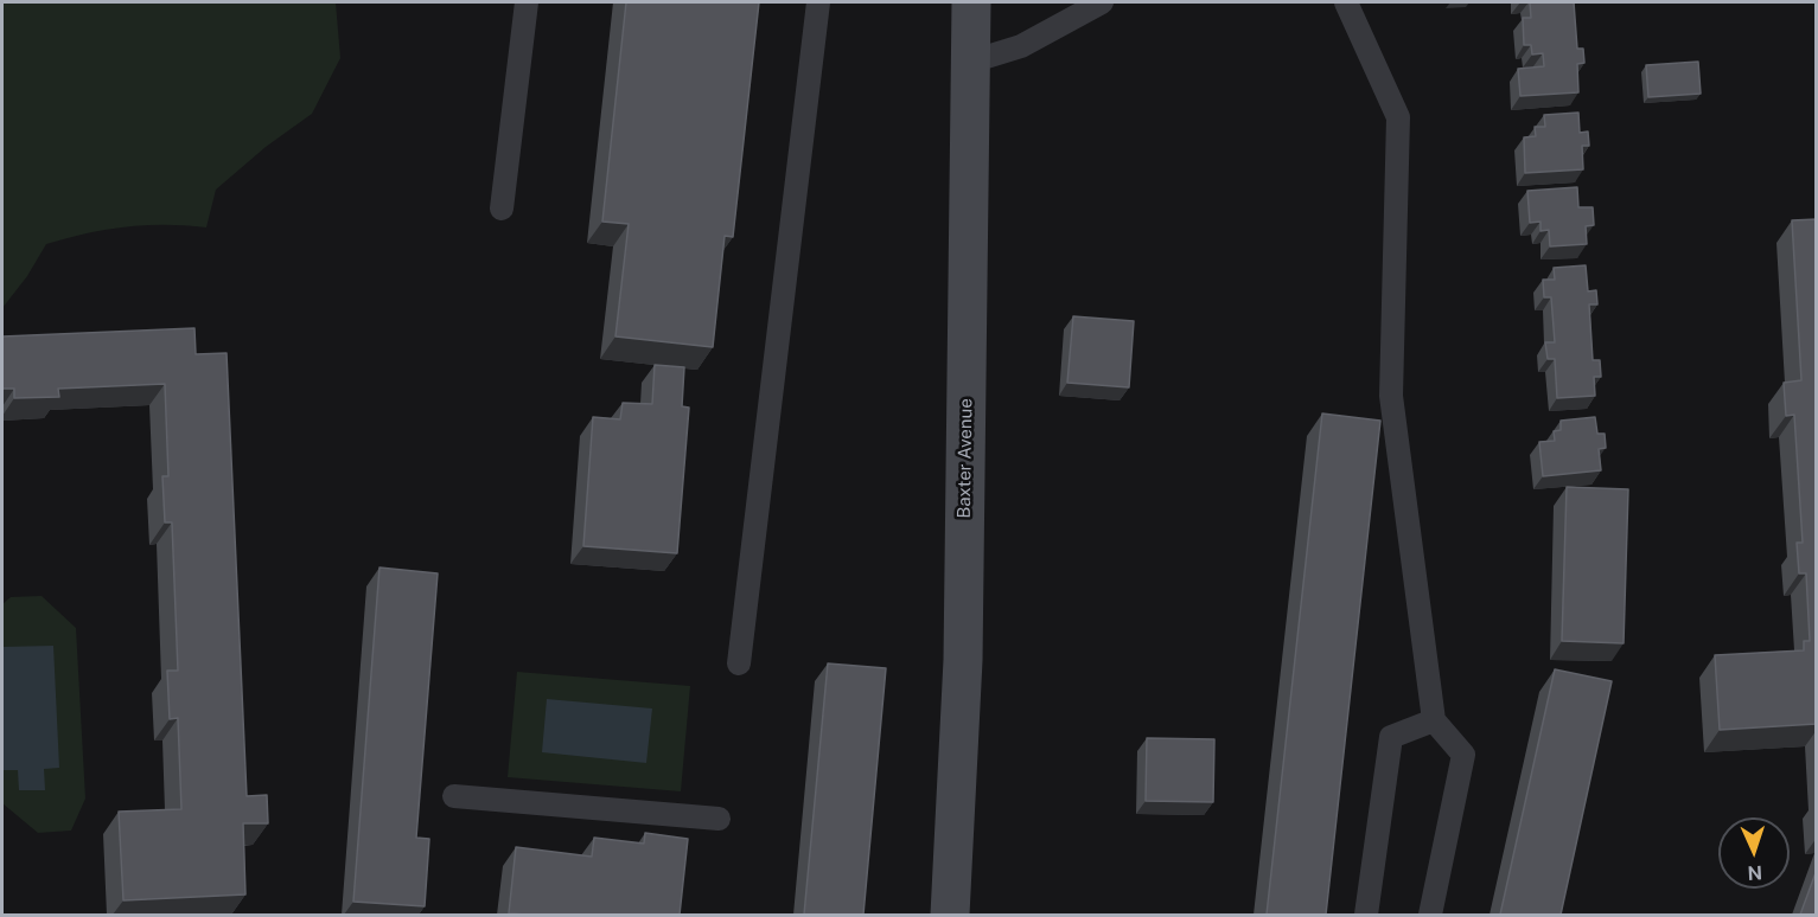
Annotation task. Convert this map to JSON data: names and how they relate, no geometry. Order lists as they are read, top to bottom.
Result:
{
  "streets": {
    "street": ["Baxter Avenue"]
  },
  "north": "bottom"
}
